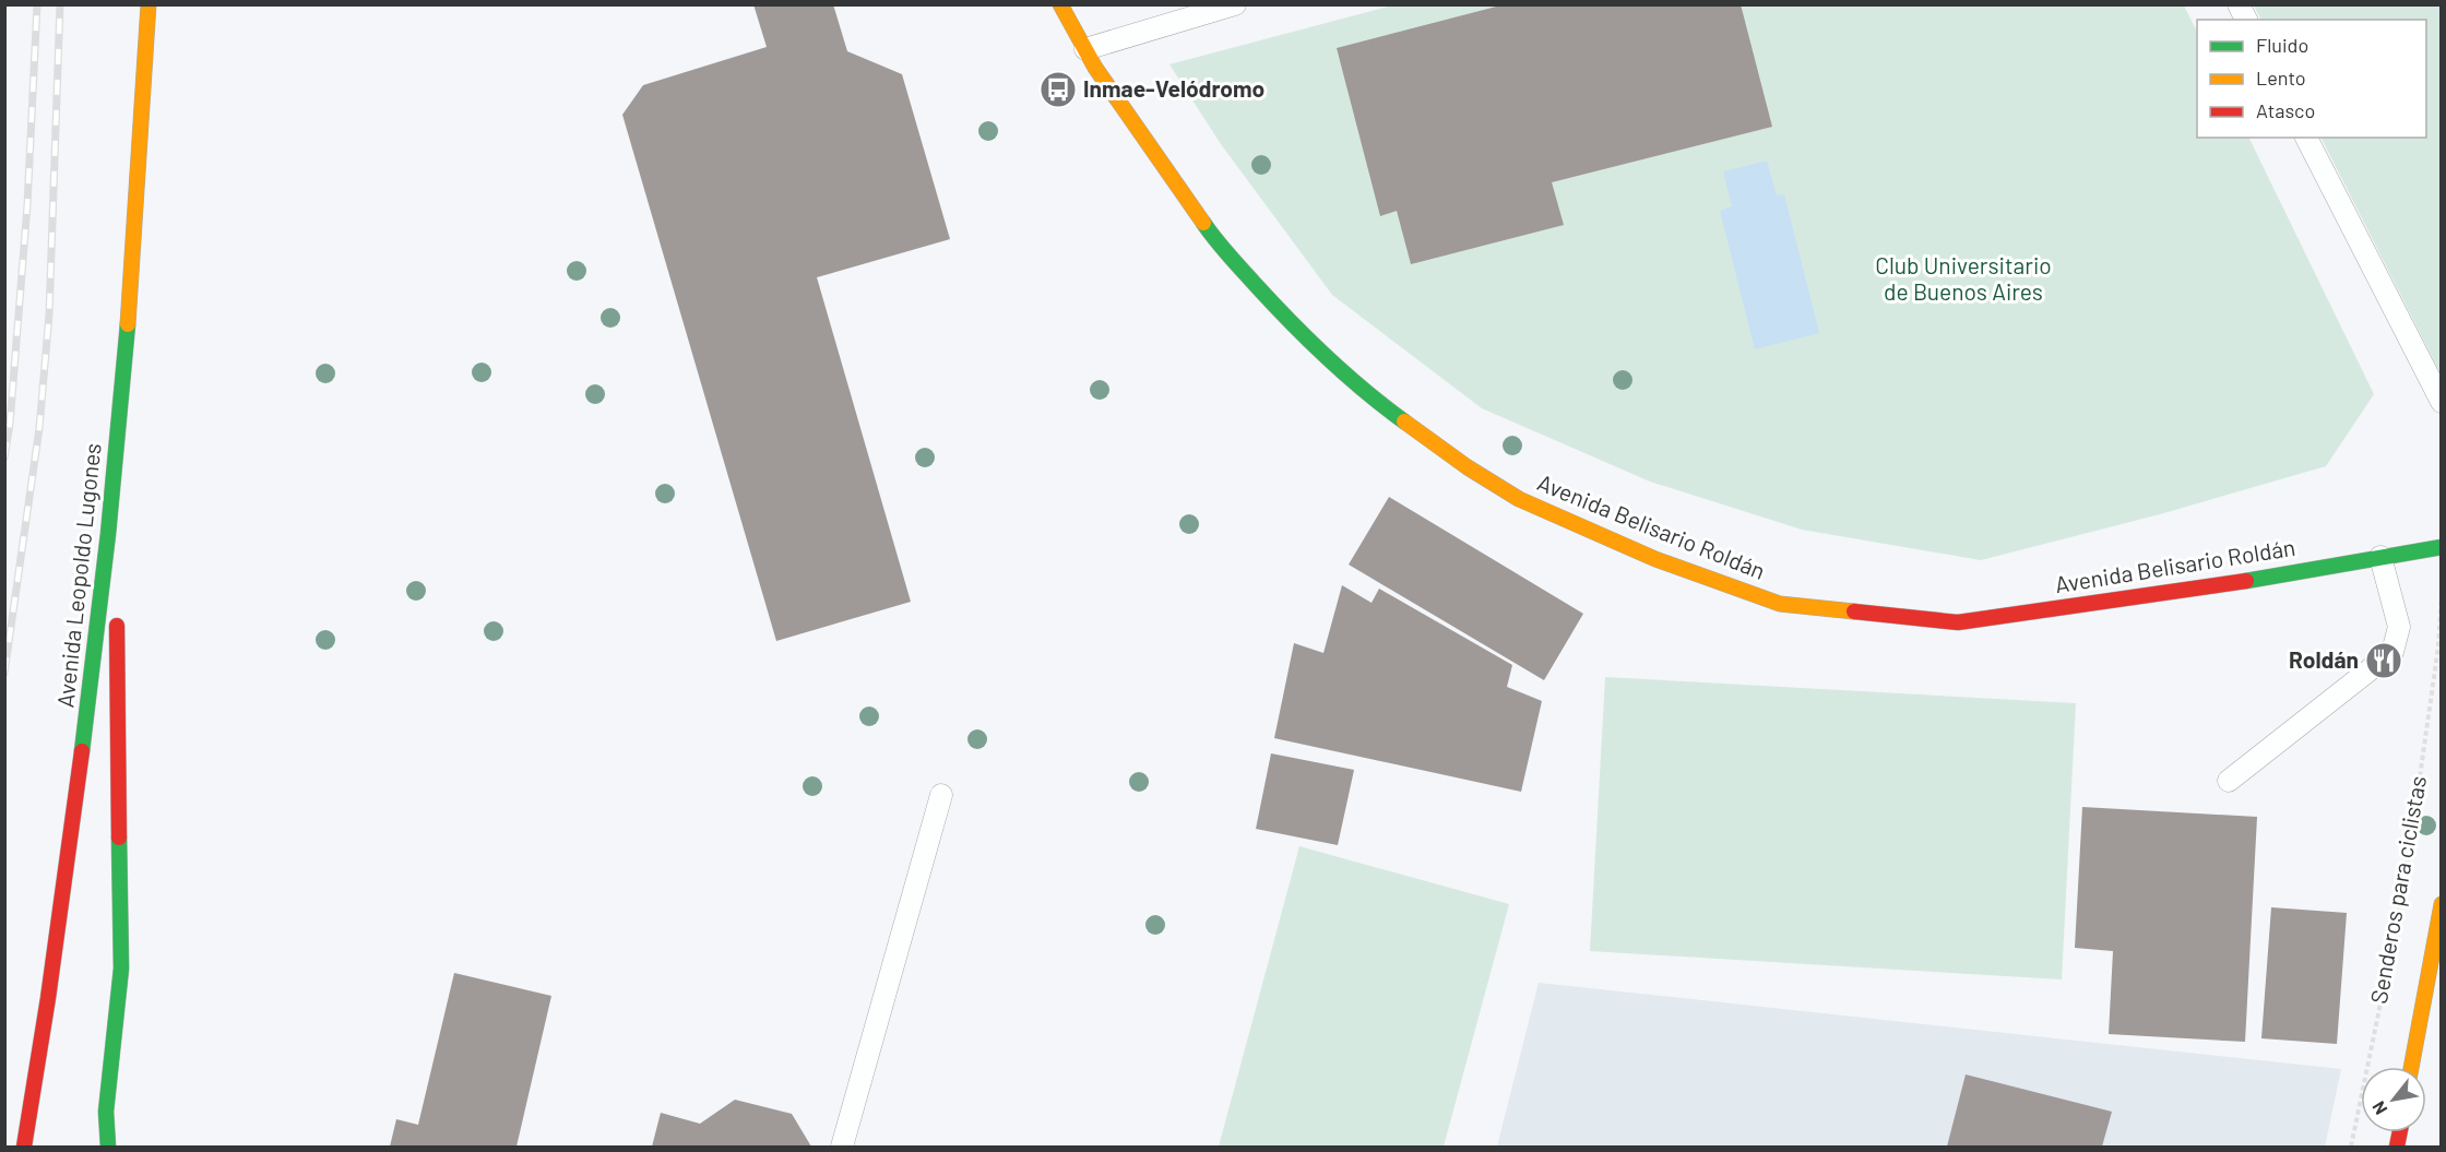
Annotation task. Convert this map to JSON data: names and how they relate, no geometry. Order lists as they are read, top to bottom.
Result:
{
  "streets": {
    "main road": ["Avenida Belisario Roldán", "Avenida Leopoldo Lugones"],
    "path": ["Senderos para ciclistas"]
  },
  "parks": ["Club Universitario de Buenos Aires"],
  "places": {
    "bus stop": ["Inmae-Velódromo"],
    "restaurant": ["Roldán"]
  },
  "legend": ["Fluido", "Lento", "Atasco"],
  "north": "bottom left"
}
